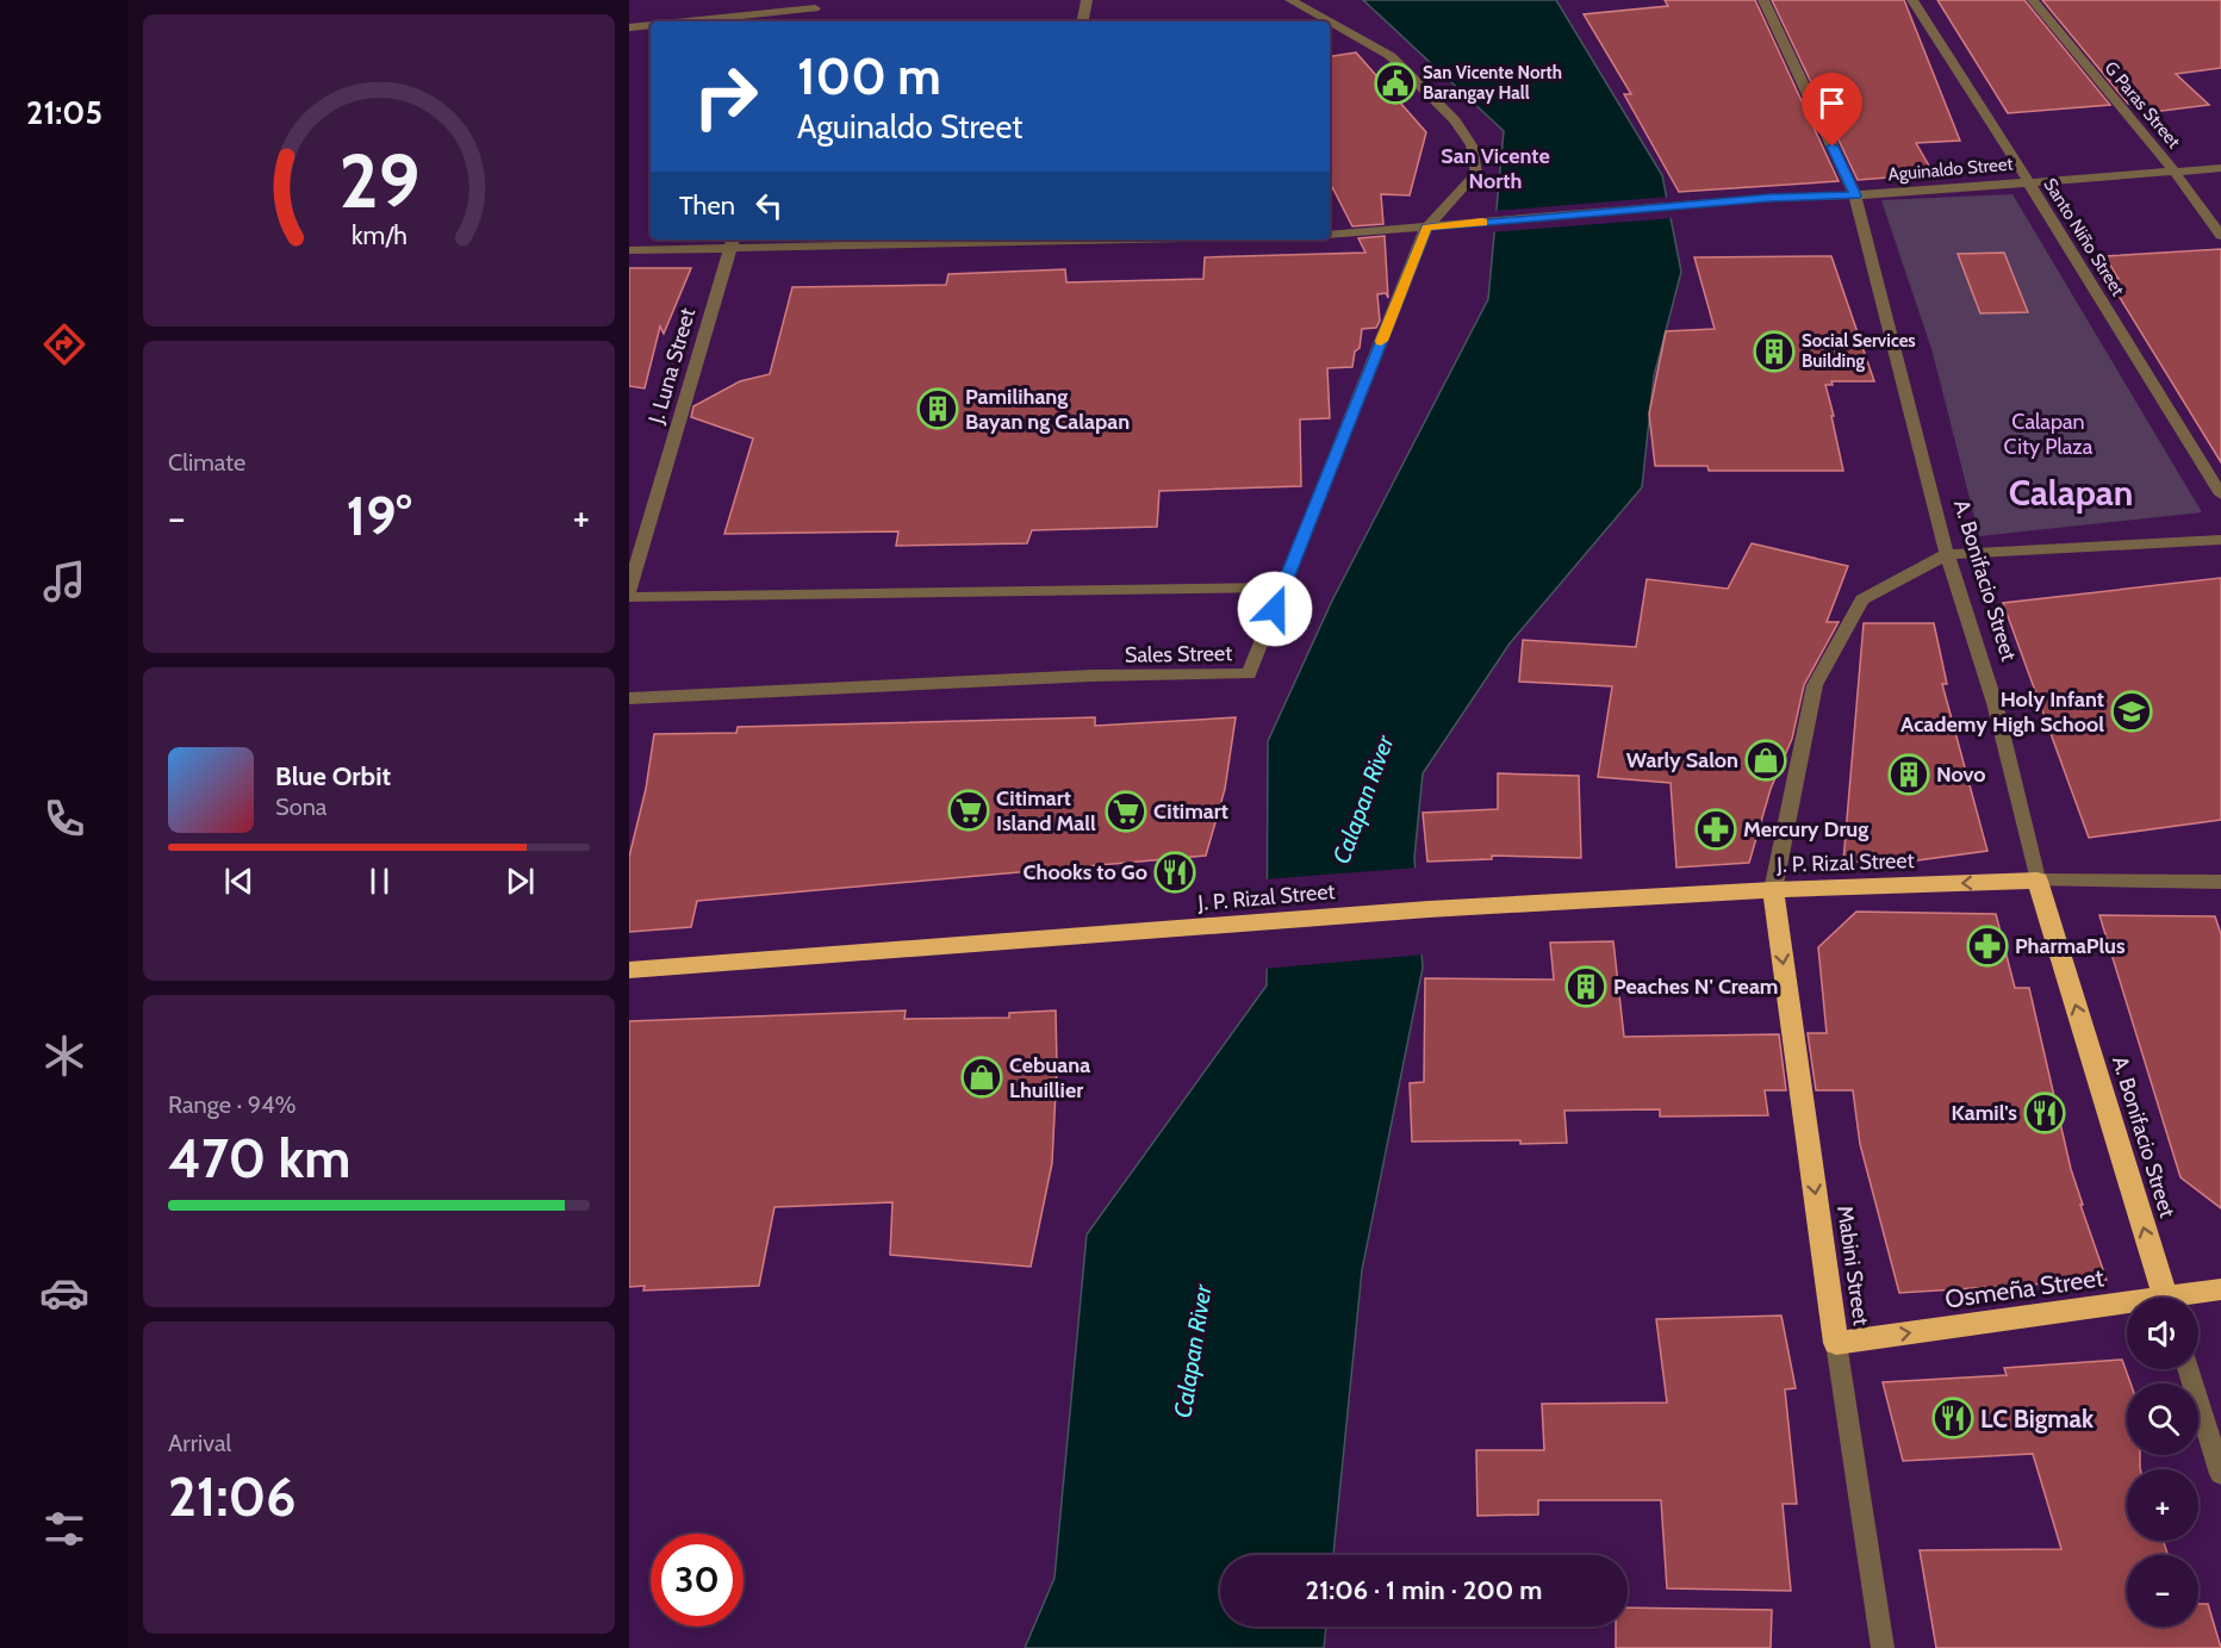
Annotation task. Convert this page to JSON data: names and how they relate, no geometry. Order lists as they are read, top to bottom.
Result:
{
  "streets": {
    "highway": [
      "A. Bonifacio Street",
      "J. P. Rizal Street",
      "Mabini Street",
      "Osmeña Street"
    ],
    "street": [
      "G Paras Street",
      "Aguinaldo Street",
      "Santo Niño Street",
      "J. Luna Street",
      "Sales Street"
    ]
  },
  "crossings": [
    ["G Paras Street", "Aguinaldo Street"],
    ["Aguinaldo Street", "Santo Niño Street"],
    ["Aguinaldo Street", "A. Bonifacio Street"],
    ["Aguinaldo Street", "Sales Street"],
    ["A. Bonifacio Street", "J. P. Rizal Street"],
    ["J. P. Rizal Street", "Mabini Street"],
    ["Mabini Street", "Osmeña Street"]
  ],
  "one_way": ["Mabini Street", "Osmeña Street"],
  "districts": ["San Vicente North", "Calapan"],
  "water": ["Calapan River"],
  "parks": ["Calapan City Plaza"],
  "places": {
    "public building": ["San Vicente North Barangay Hall"],
    "building": [
      "Social Services Building",
      "Pamilihang Bayan ng Calapan",
      "Novo",
      "Peaches N' Cream"
    ],
    "school or university": ["Holy Infant Academy High School"],
    "shop": ["Warly Salon", "Cebuana Lhuillier"],
    "supermarket": ["Citimart Island Mall", "Citimart"],
    "pharmacy": ["Mercury Drug", "PharmaPlus"],
    "restaurant": ["Chooks to Go", "Kamil's", "LC Bigmak"]
  },
  "page": {
    "tabs": "21:05",
    "turn": ["100 m", "Aguinaldo Street"],
    "then": "Then",
    "tile": [
      "Climate",
      ["Range · 94%", "470 km"],
      ["Arrival", "21:06"]
    ],
    "heat": ["−", "19°", "+"],
    "song": ["Blue Orbit", "Sona"],
    "map_buttons": ["+", "−"],
    "limit": "30",
    "trip": "21:06 · 1 min · 200 m",
    "gauge": ["29", "km/h"]
  }
}
